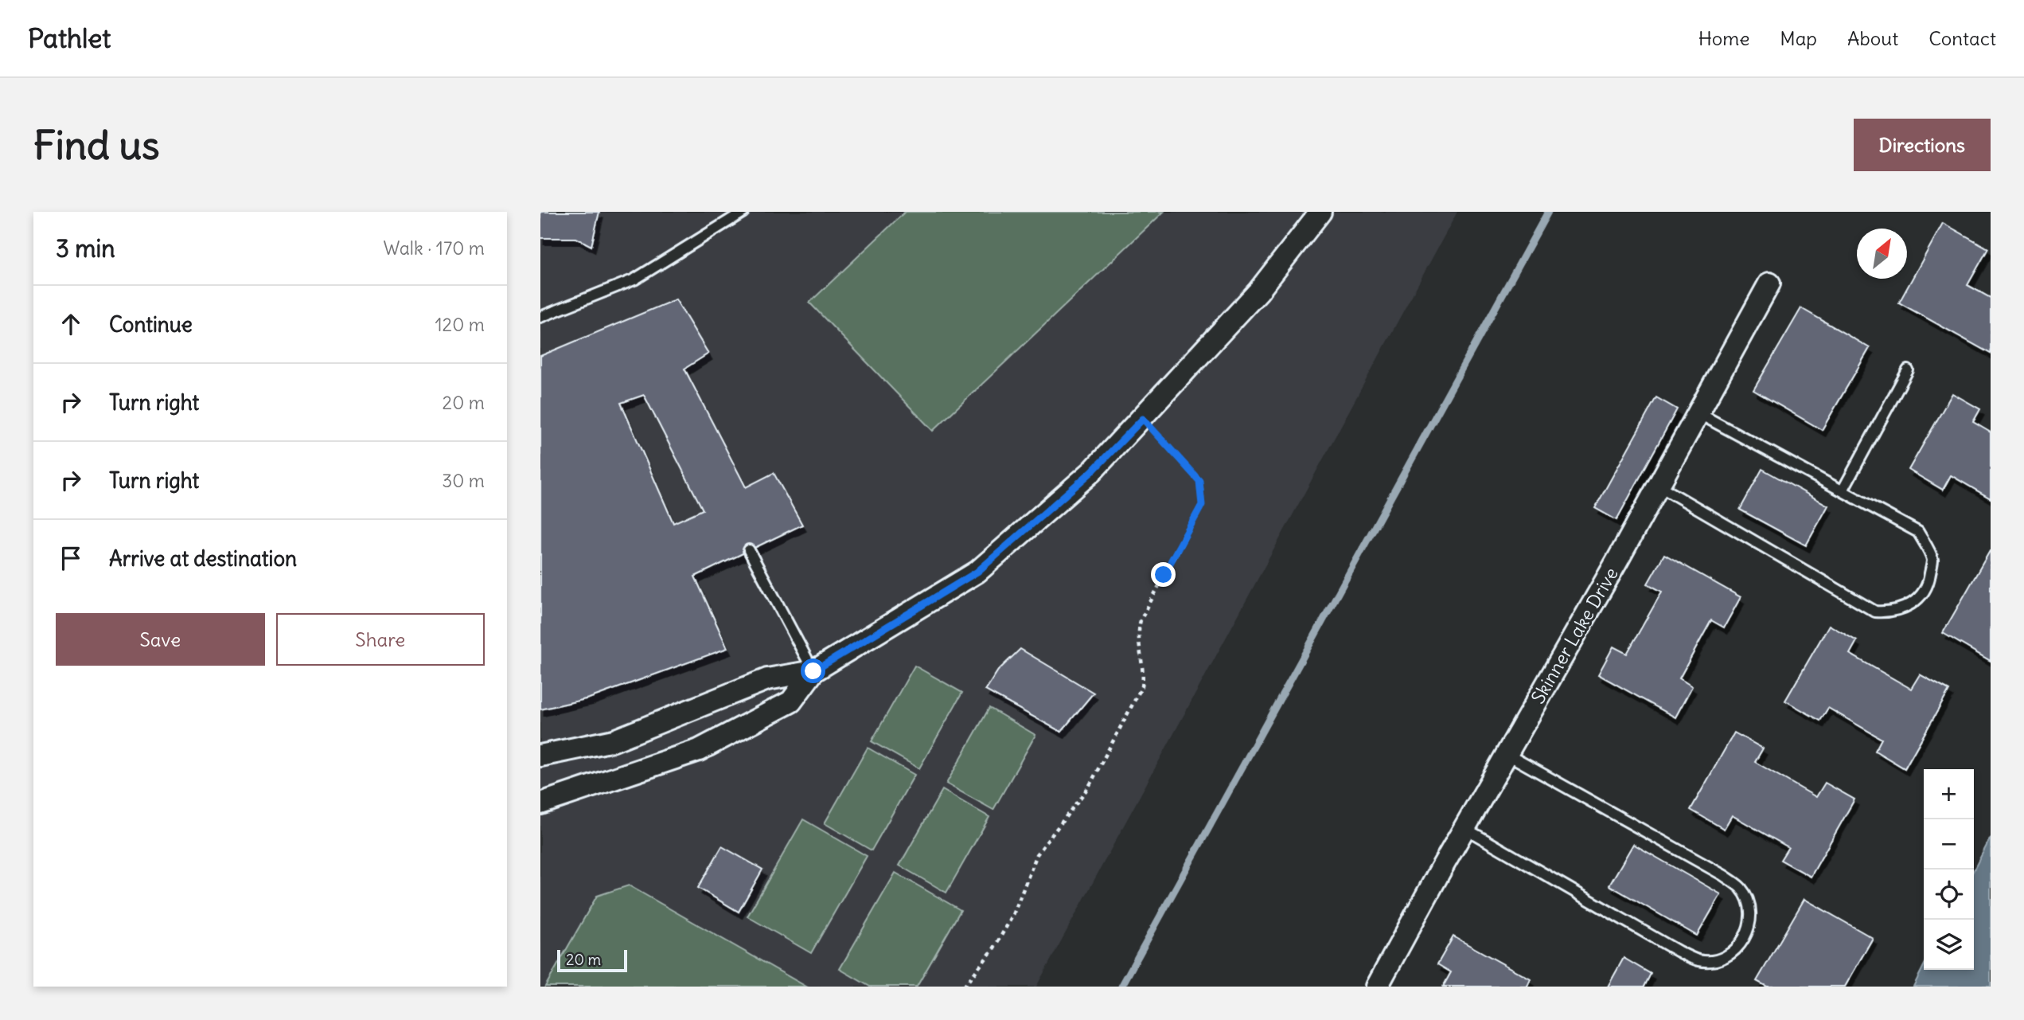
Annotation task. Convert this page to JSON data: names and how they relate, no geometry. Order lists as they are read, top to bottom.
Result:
{
  "streets": {
    "street": ["Skinner Lake Drive"]
  },
  "scale_bar": "20 m",
  "north": "top right",
  "page": {
    "header": "Pathlet",
    "nav": [
      "Home",
      "Map",
      "About",
      "Contact"
    ],
    "buttons": [
      "Directions",
      ["Save", "Share"]
    ],
    "title": "Find us",
    "heading": ["3 min", "Walk · 170 m"],
    "list": [
      ["Continue", "120 m"],
      ["Turn right", "20 m"],
      ["Turn right", "30 m"],
      "Arrive at destination"
    ],
    "map_buttons": ["+", "−"],
    "scale": "20 m"
  }
}
